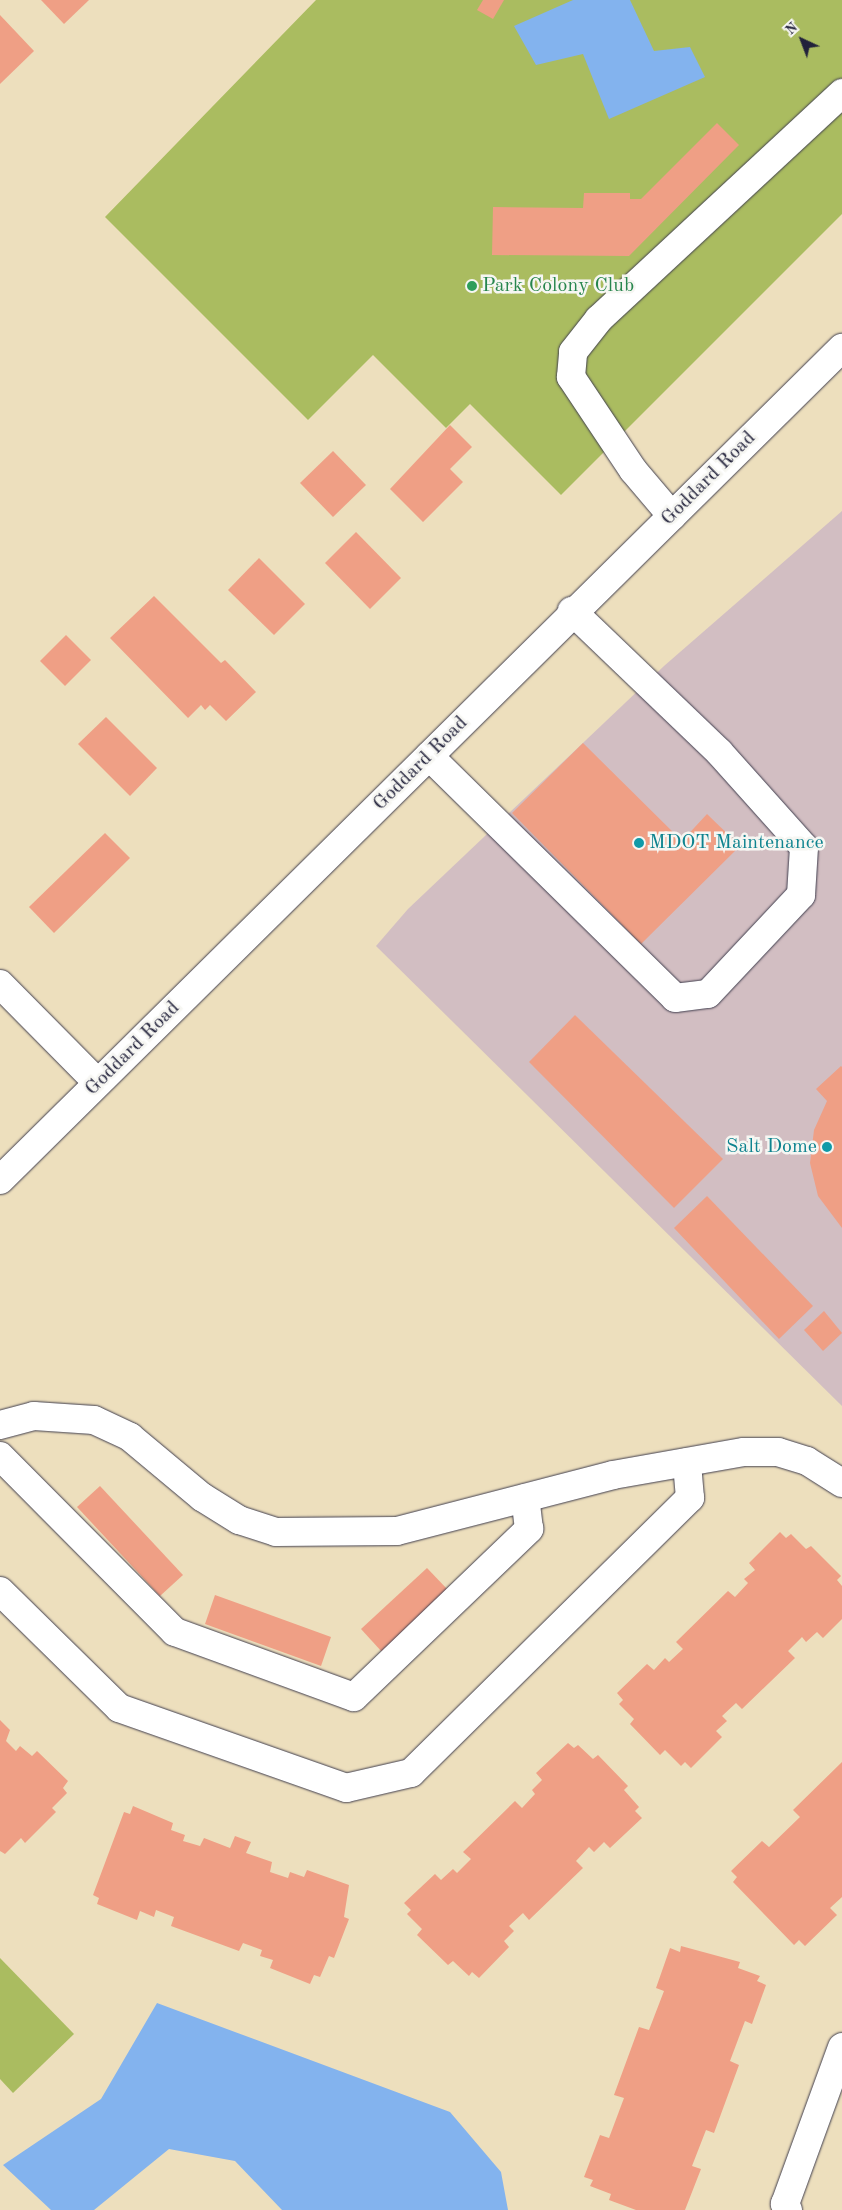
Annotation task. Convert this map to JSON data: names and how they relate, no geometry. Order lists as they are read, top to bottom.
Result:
{
  "streets": {
    "main road": ["Goddard Road"]
  },
  "places": ["Park Colony Club", "MDOT Maintenance", "Salt Dome"],
  "north": "top left"
}
